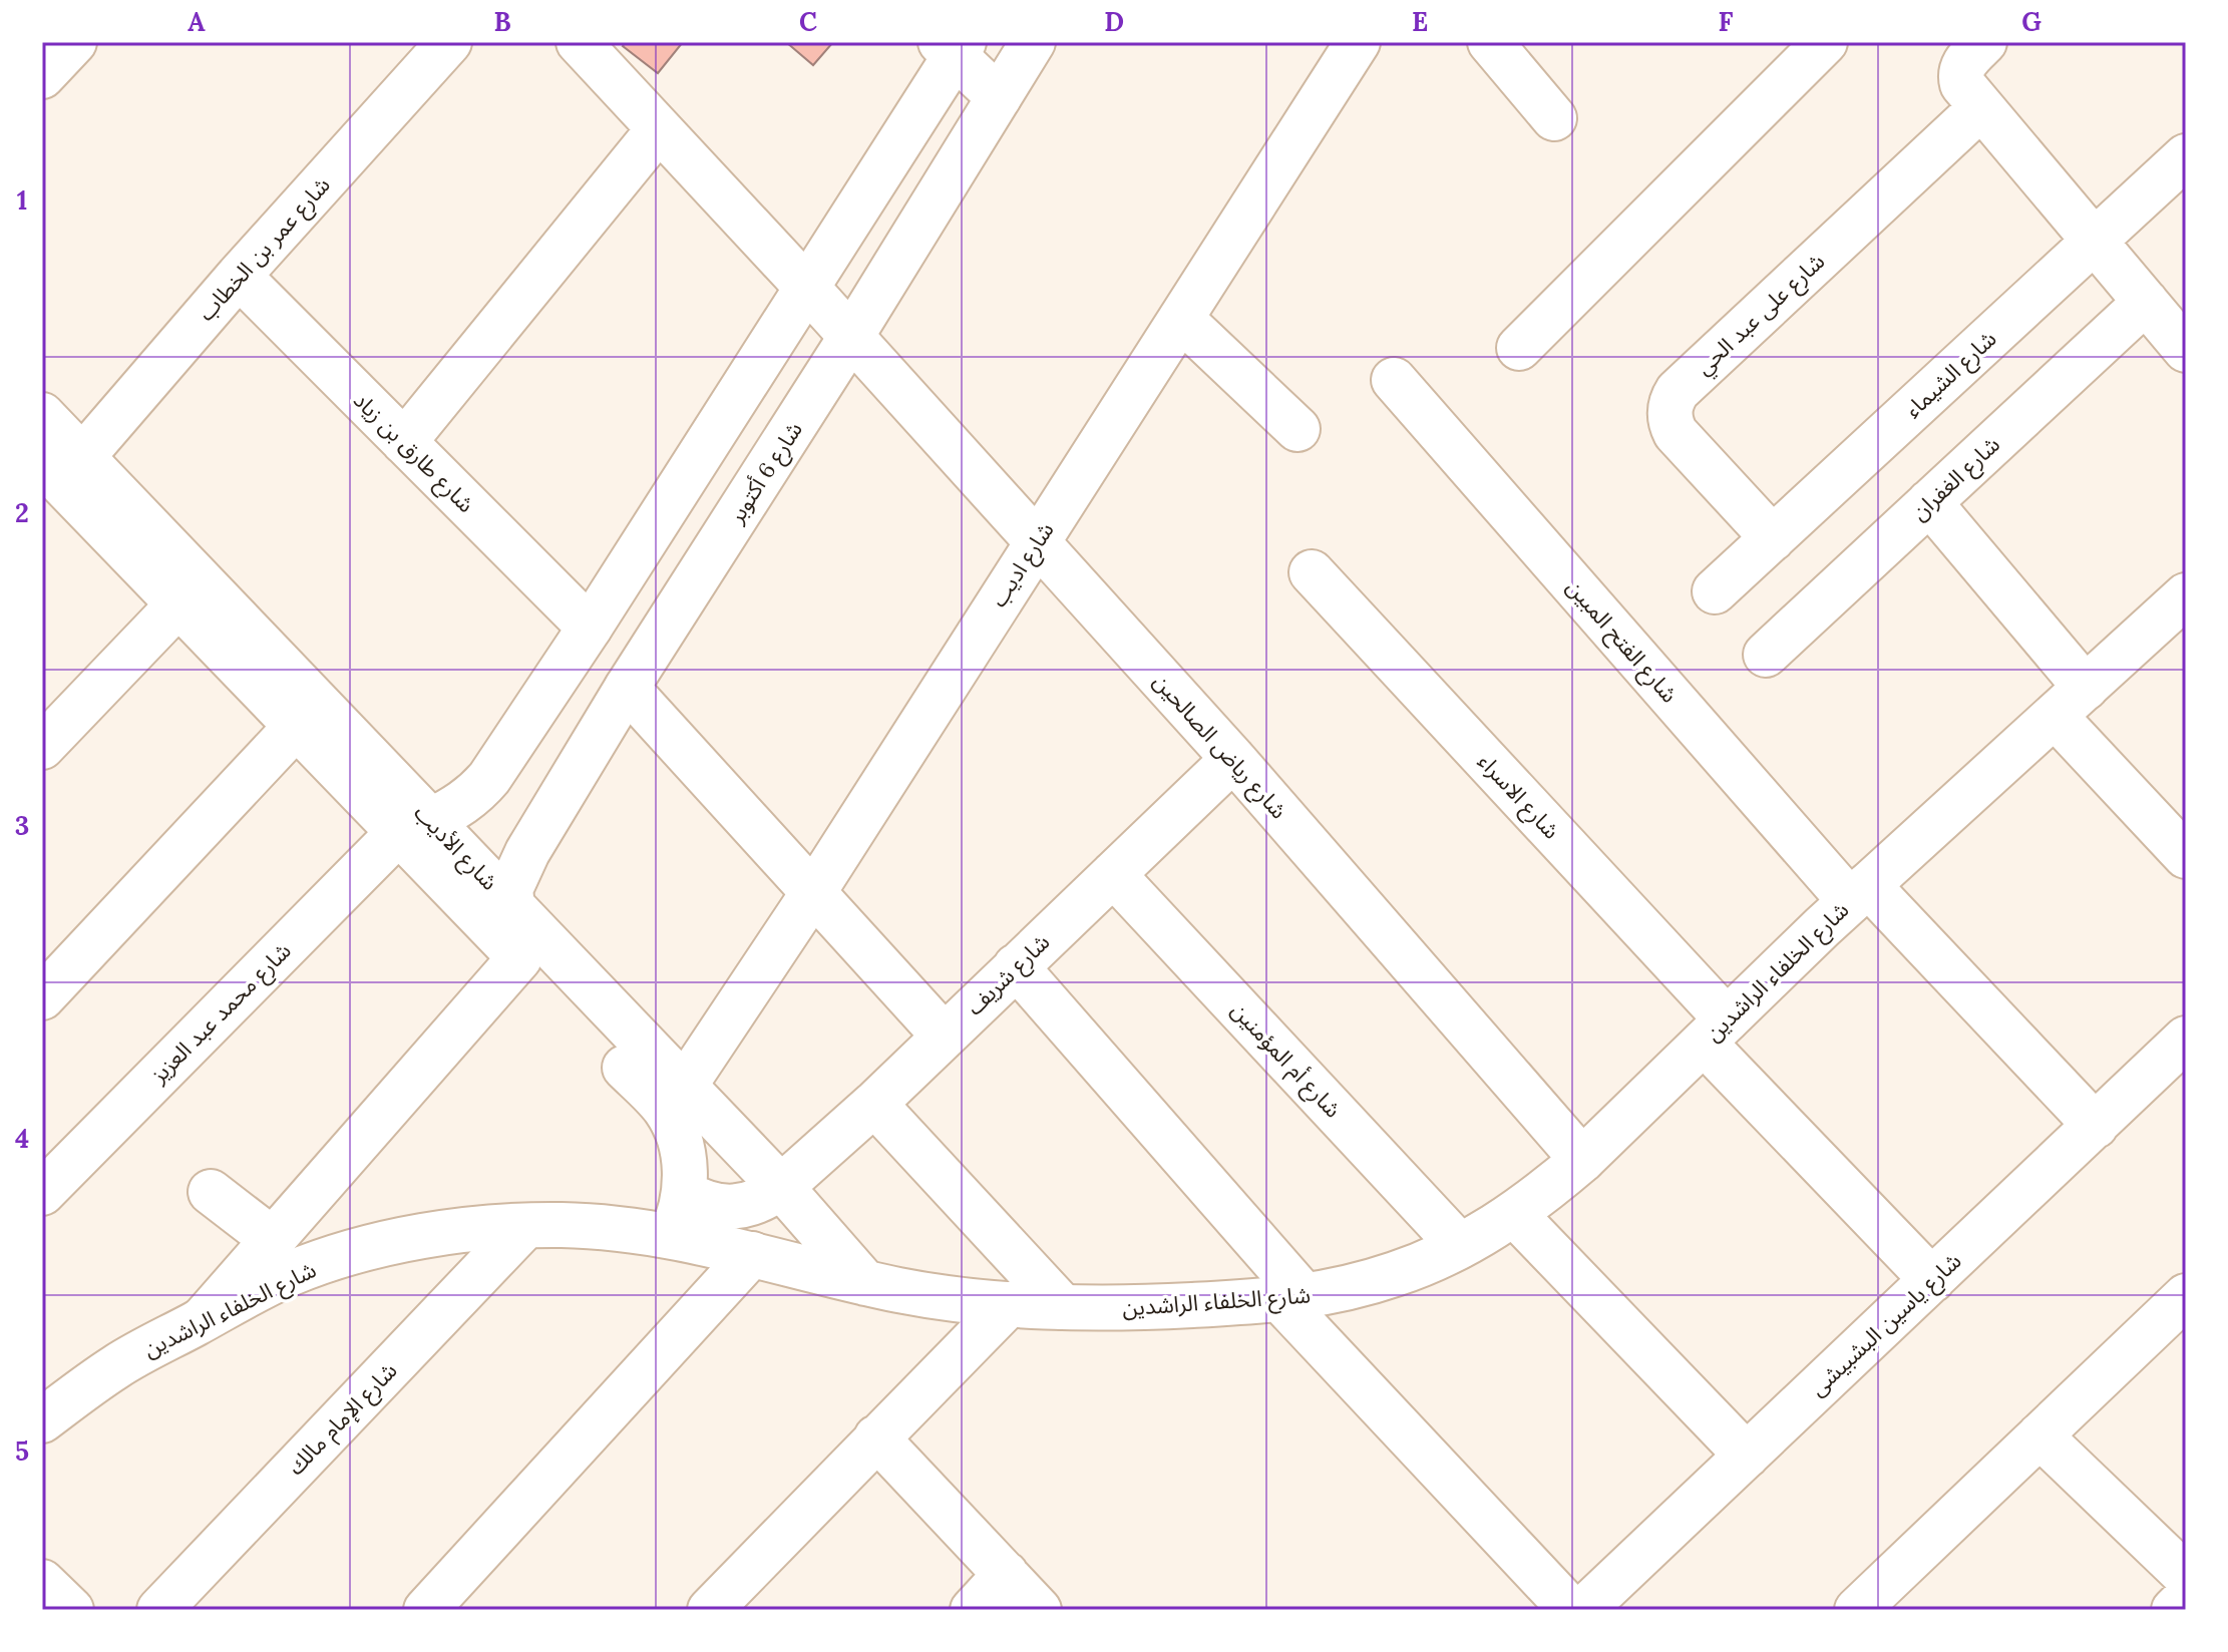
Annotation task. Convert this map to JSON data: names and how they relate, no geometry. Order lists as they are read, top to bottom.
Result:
{
  "streets": {
    "street": [
      "شارع عمر بن الخطاب",
      "شارع على عبد الحي",
      "شارع الشيماء",
      "شارع طارق بن زياد",
      "شارع 6 أكتوبر",
      "شارع الغفران",
      "شارع اديب",
      "شارع الفتح المبين",
      "شارع رياض الصالحين",
      "شارع الاسراء",
      "شارع الأديب",
      "شارع الخلفاء الراشدين",
      "شارع شريف",
      "شارع محمد عبد العزيز",
      "شارع أم المؤمنين",
      "شارع ياسين البشبيشى",
      "شارع الإمام مالك"
    ]
  },
  "crossings": [
    ["شارع عمر بن الخطاب", "شارع طارق بن زياد"],
    ["شارع عمر بن الخطاب", "شارع الأديب"],
    ["شارع على عبد الحي", "شارع الشيماء"],
    ["شارع 6 أكتوبر", "شارع رياض الصالحين"],
    ["شارع 6 أكتوبر", "شارع الأديب"],
    ["شارع اديب", "شارع رياض الصالحين"],
    ["شارع اديب", "شارع الأديب"],
    ["شارع الفتح المبين", "شارع الخلفاء الراشدين"],
    ["شارع الفتح المبين", "شارع ياسين البشبيشى"],
    ["شارع رياض الصالحين", "شارع الخلفاء الراشدين"],
    ["شارع رياض الصالحين", "شارع شريف"],
    ["شارع الاسراء", "شارع الخلفاء الراشدين"],
    ["شارع الاسراء", "شارع ياسين البشبيشى"],
    ["شارع الأديب", "شارع الخلفاء الراشدين"],
    ["شارع الأديب", "شارع شريف"],
    ["شارع الأديب", "شارع محمد عبد العزيز"],
    ["شارع الخلفاء الراشدين", "شارع أم المؤمنين"],
    ["شارع الخلفاء الراشدين", "شارع الإمام مالك"],
    ["شارع شريف", "شارع أم المؤمنين"]
  ],
  "grid": {
    "columns": [
      "A",
      "B",
      "C",
      "D",
      "E",
      "F",
      "G"
    ],
    "rows": [
      "1",
      "2",
      "3",
      "4",
      "5"
    ]
  }
}
